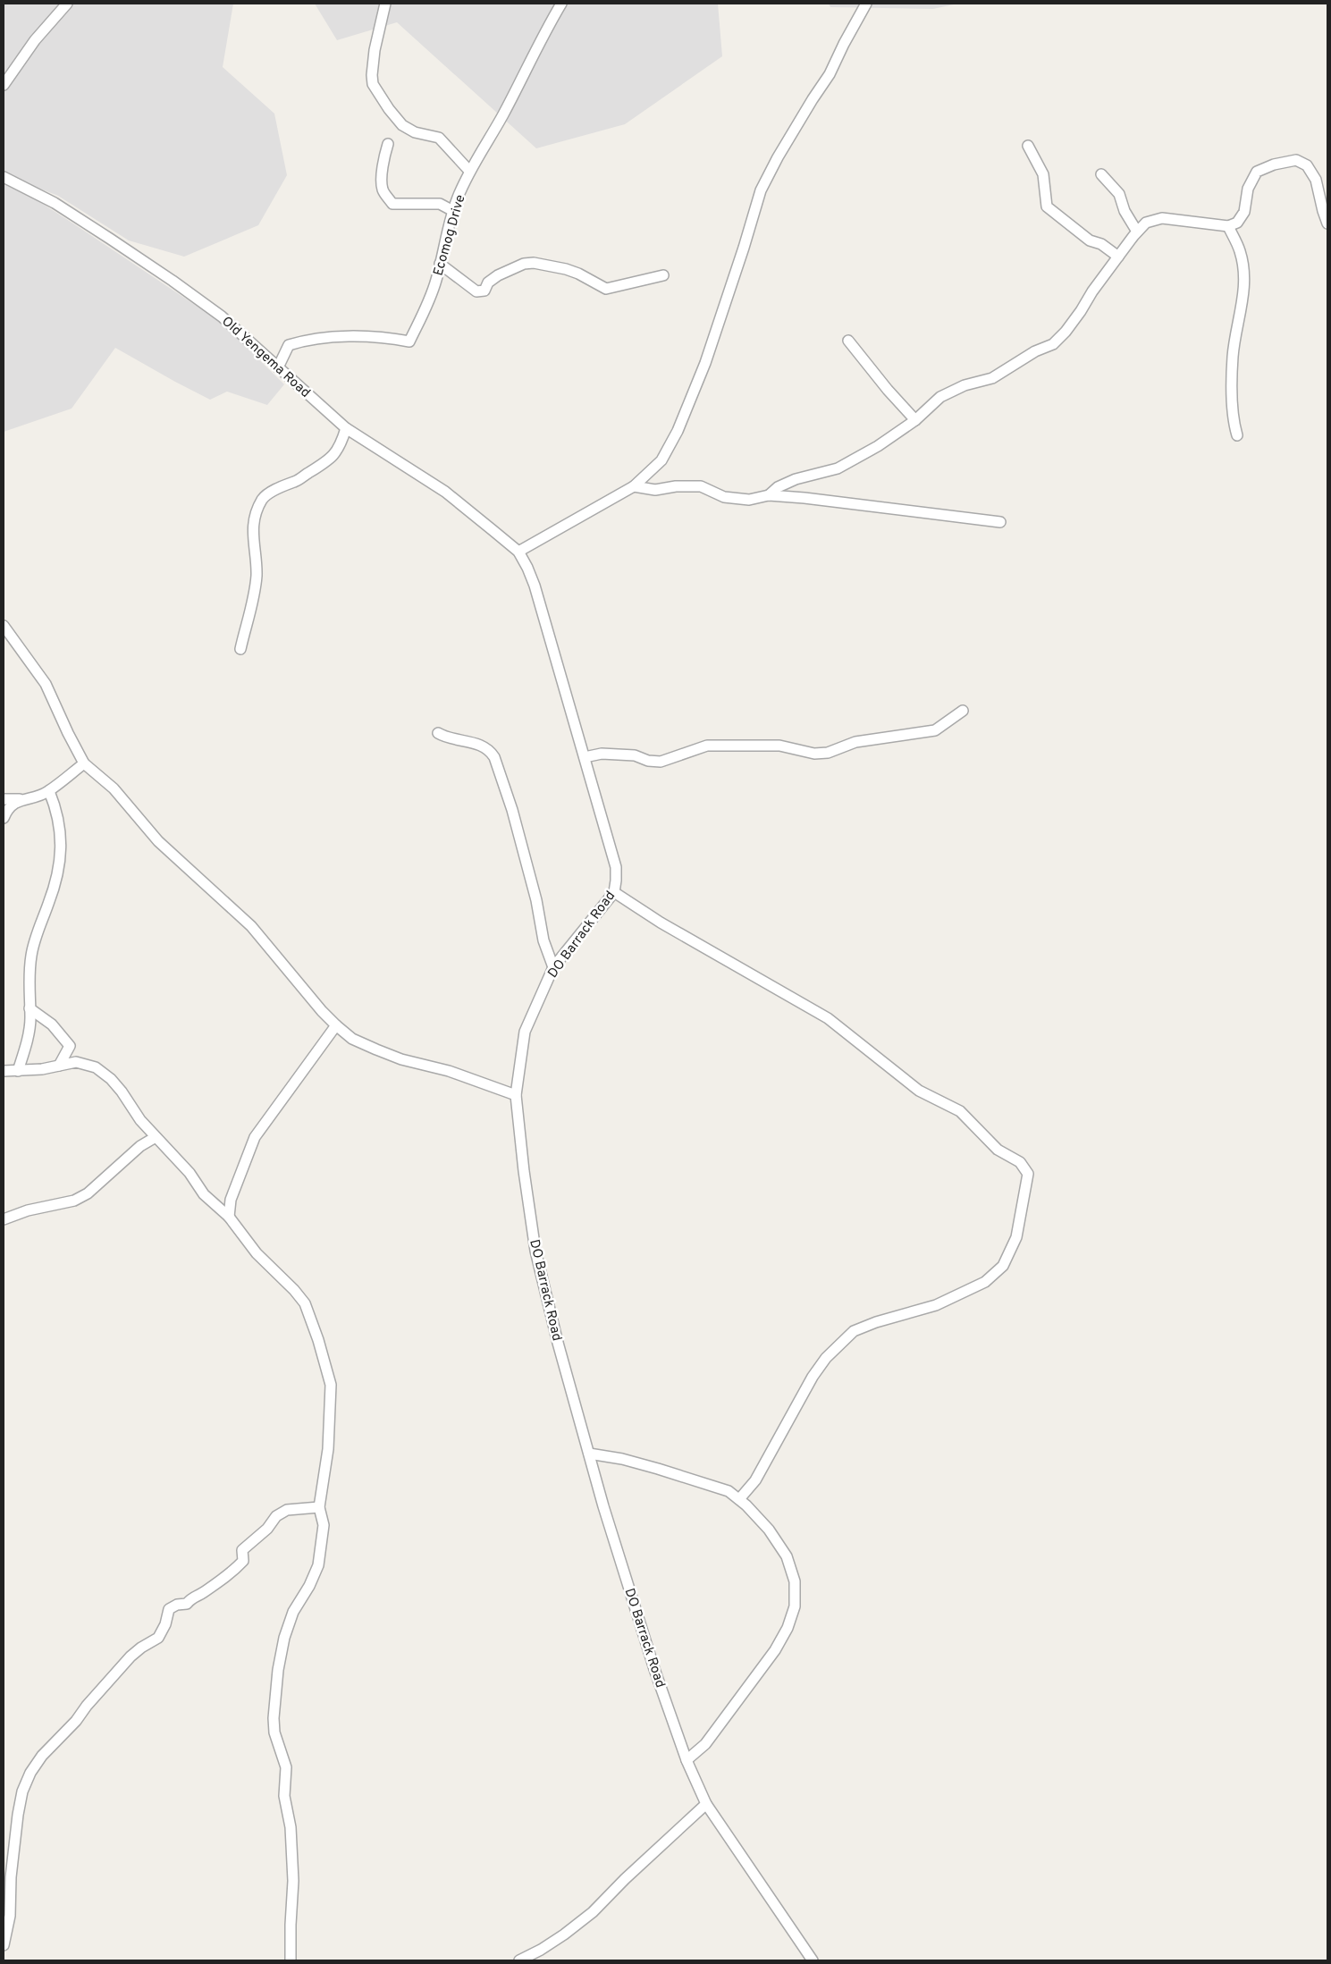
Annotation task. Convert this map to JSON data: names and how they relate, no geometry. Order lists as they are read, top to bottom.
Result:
{
  "streets": {
    "street": ["Ecomog Drive", "Old Yengema Road", "DO Barrack Road"]
  },
  "crossings": [
    ["Ecomog Drive", "Old Yengema Road"],
    ["Old Yengema Road", "DO Barrack Road"]
  ]
}
